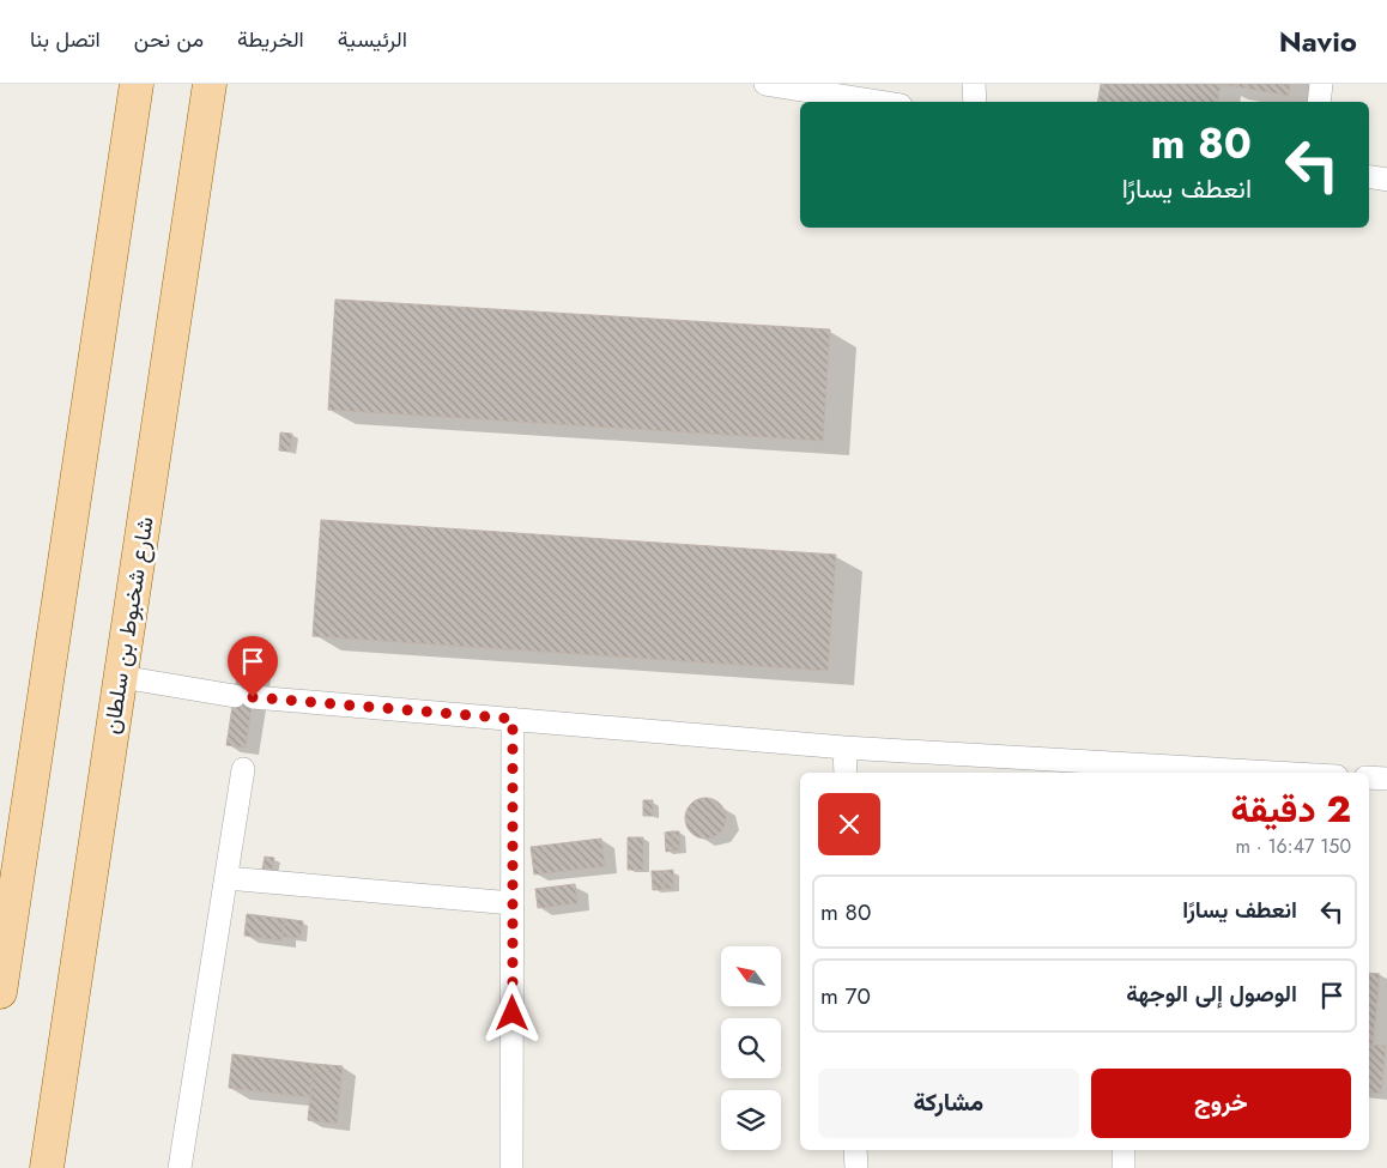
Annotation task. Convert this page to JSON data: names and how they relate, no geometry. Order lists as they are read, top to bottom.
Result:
{
  "streets": {
    "main road": ["شارع شخبوط بن سلطان"]
  },
  "north": "top left",
  "page": {
    "header": "Navio",
    "nav": [
      "الرئيسية",
      "الخريطة",
      "من نحن",
      "اتصل بنا"
    ],
    "turn": ["80 m", "انعطف يسارًا"],
    "heading": ["2 دقيقة", "150 m · 16:47"],
    "list": [
      {
        "name": "انعطف يسارًا",
        "value": "80 m"
      },
      {
        "name": "الوصول إلى الوجهة",
        "value": "70 m"
      }
    ],
    "buttons": ["خروج", "مشاركة"]
  }
}
